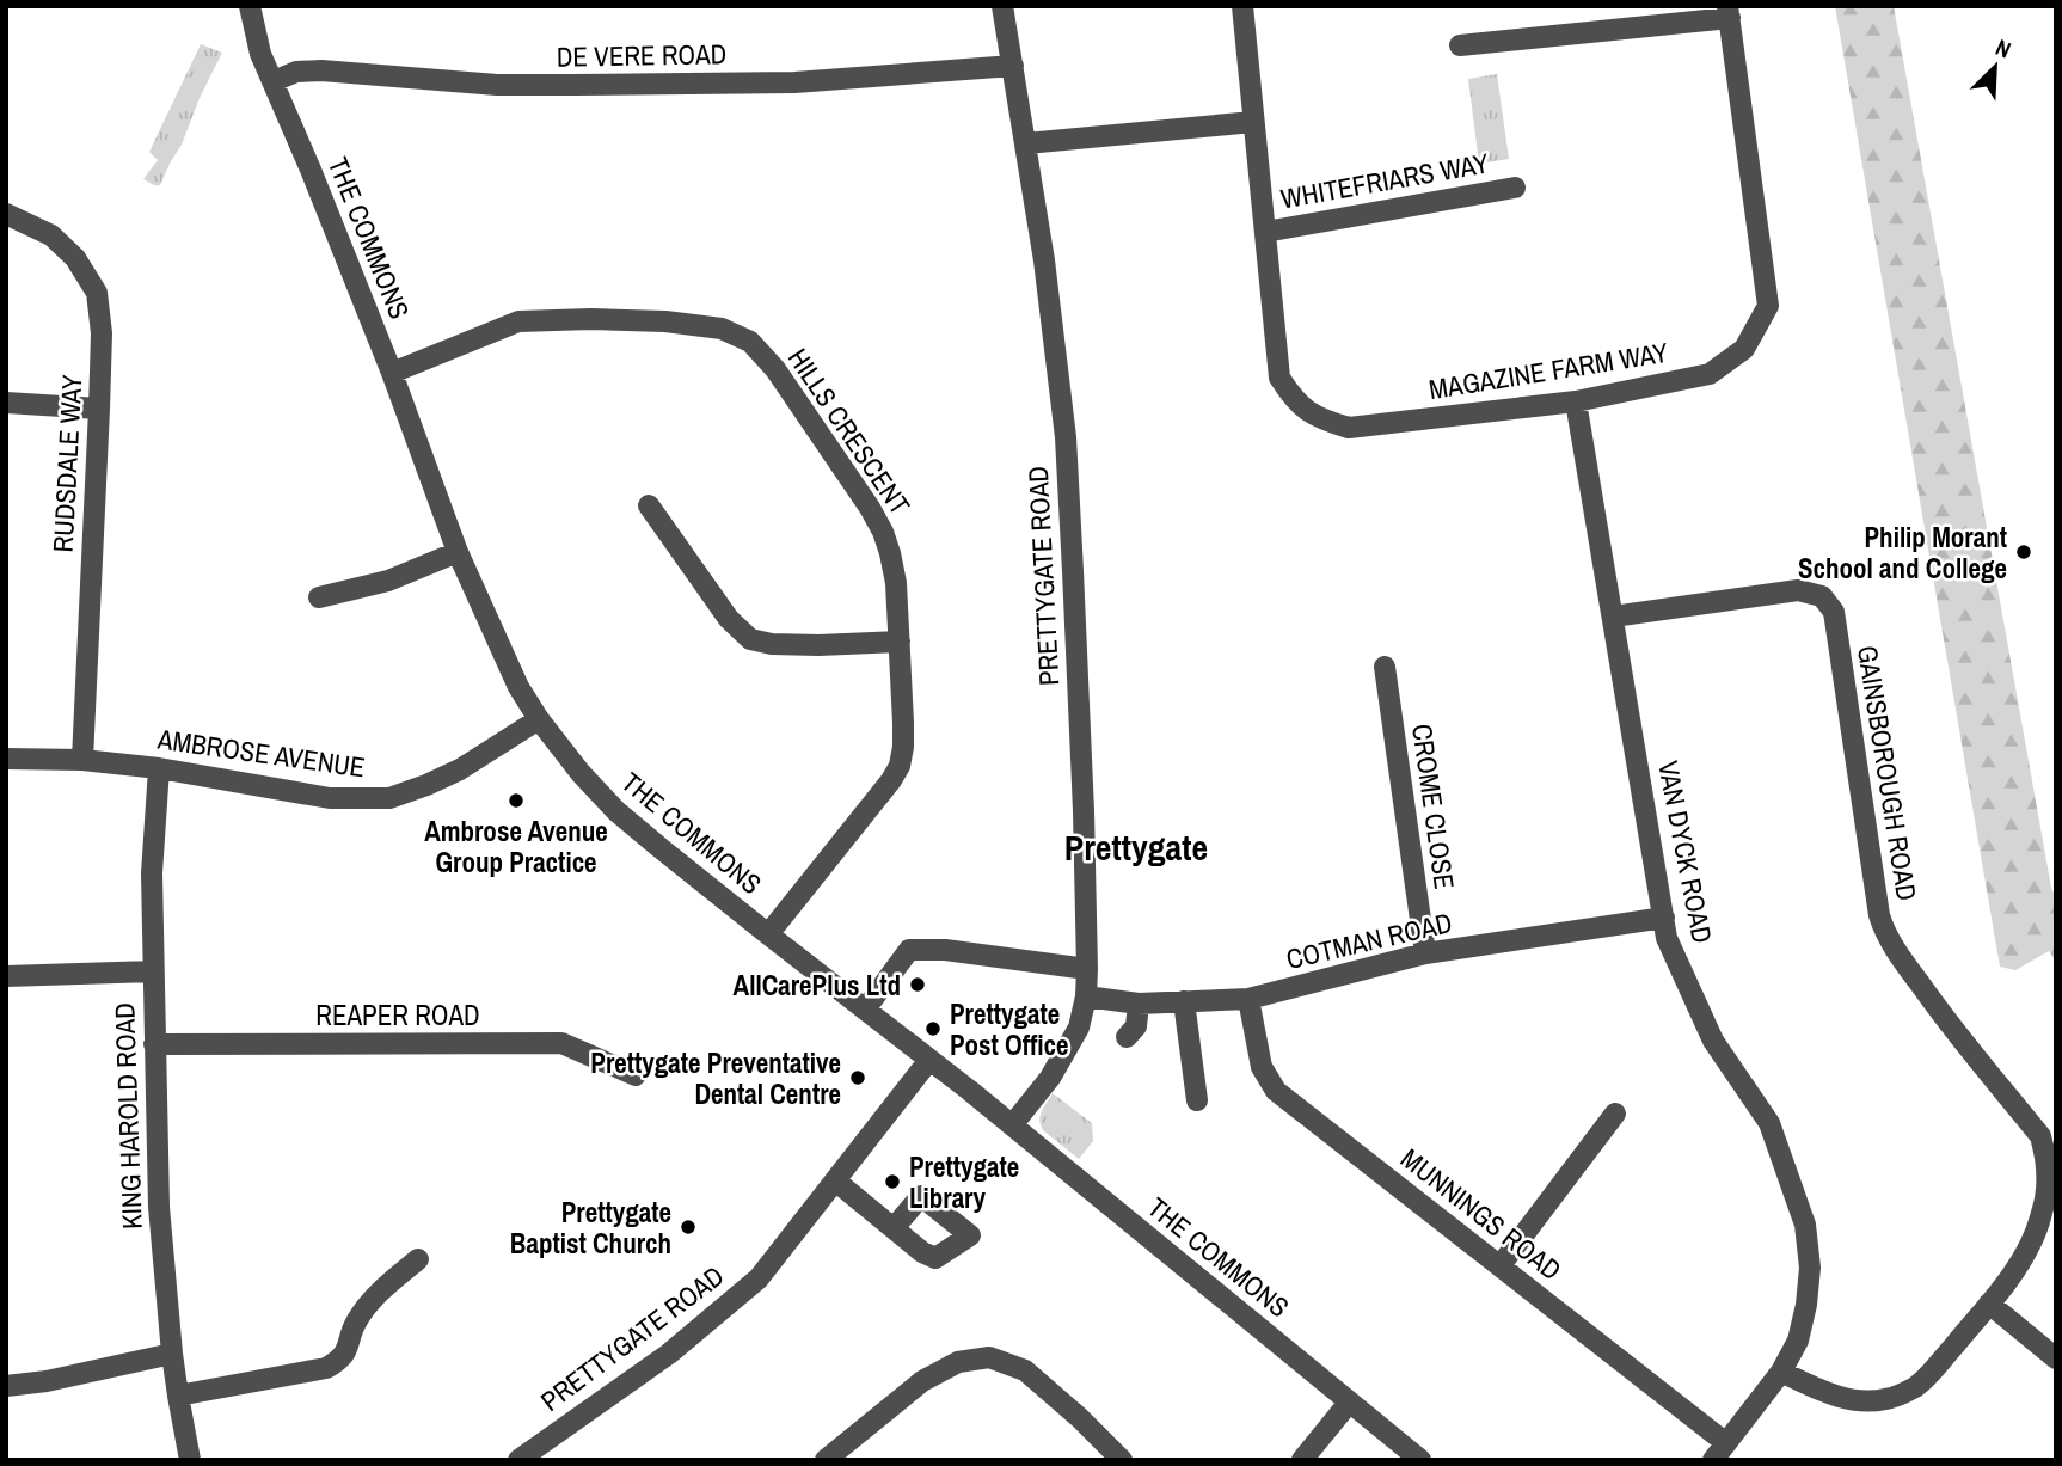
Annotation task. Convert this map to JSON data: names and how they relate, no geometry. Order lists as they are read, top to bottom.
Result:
{
  "streets": {
    "street": [
      "DE VERE ROAD",
      "WHITEFRIARS WAY",
      "THE COMMONS",
      "MAGAZINE FARM WAY",
      "HILLS CRESCENT",
      "RUDSDALE WAY",
      "PRETTYGATE ROAD",
      "AMBROSE AVENUE",
      "GAINSBOROUGH ROAD",
      "CROME CLOSE",
      "VAN DYCK ROAD",
      "COTMAN ROAD",
      "REAPER ROAD",
      "KING HAROLD ROAD",
      "MUNNINGS ROAD"
    ]
  },
  "crossings": [
    ["DE VERE ROAD", "THE COMMONS"],
    ["DE VERE ROAD", "PRETTYGATE ROAD"],
    ["WHITEFRIARS WAY", "MAGAZINE FARM WAY"],
    ["THE COMMONS", "HILLS CRESCENT"],
    ["THE COMMONS", "PRETTYGATE ROAD"],
    ["THE COMMONS", "AMBROSE AVENUE"],
    ["MAGAZINE FARM WAY", "VAN DYCK ROAD"],
    ["RUDSDALE WAY", "AMBROSE AVENUE"],
    ["PRETTYGATE ROAD", "COTMAN ROAD"],
    ["AMBROSE AVENUE", "KING HAROLD ROAD"],
    ["GAINSBOROUGH ROAD", "VAN DYCK ROAD"],
    ["CROME CLOSE", "COTMAN ROAD"],
    ["VAN DYCK ROAD", "COTMAN ROAD"],
    ["VAN DYCK ROAD", "MUNNINGS ROAD"],
    ["COTMAN ROAD", "MUNNINGS ROAD"],
    ["REAPER ROAD", "KING HAROLD ROAD"]
  ],
  "districts": ["Prettygate"],
  "places": [
    "Philip Morant School and College",
    "Ambrose Avenue Group Practice",
    "AllCarePlus Ltd",
    "Prettygate Post Office",
    "Prettygate Preventative Dental Centre",
    "Prettygate Library",
    "Prettygate Baptist Church"
  ],
  "north": "top right"
}
